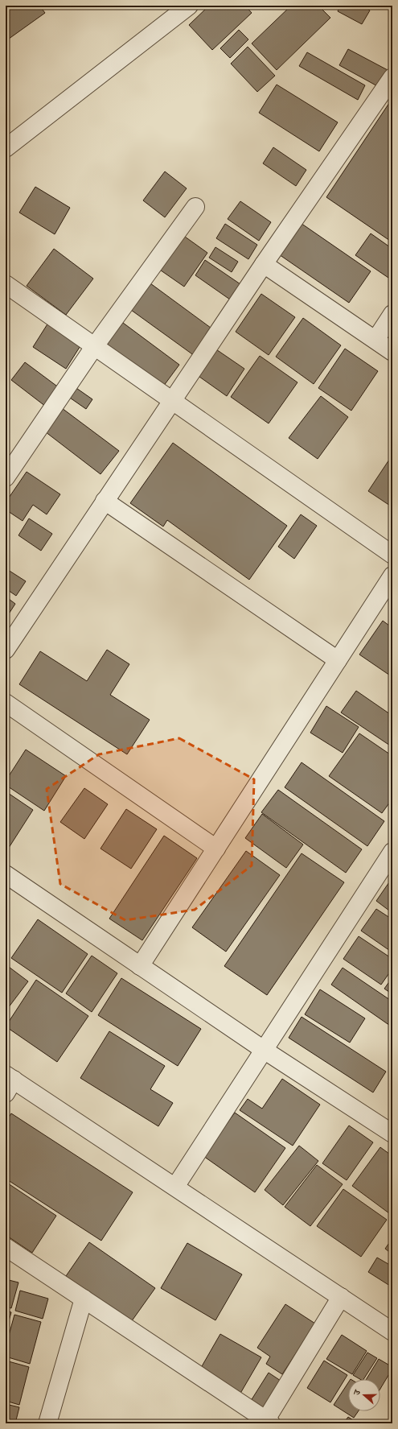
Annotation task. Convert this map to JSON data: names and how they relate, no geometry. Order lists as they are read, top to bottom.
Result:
{
  "north": "left"
}
